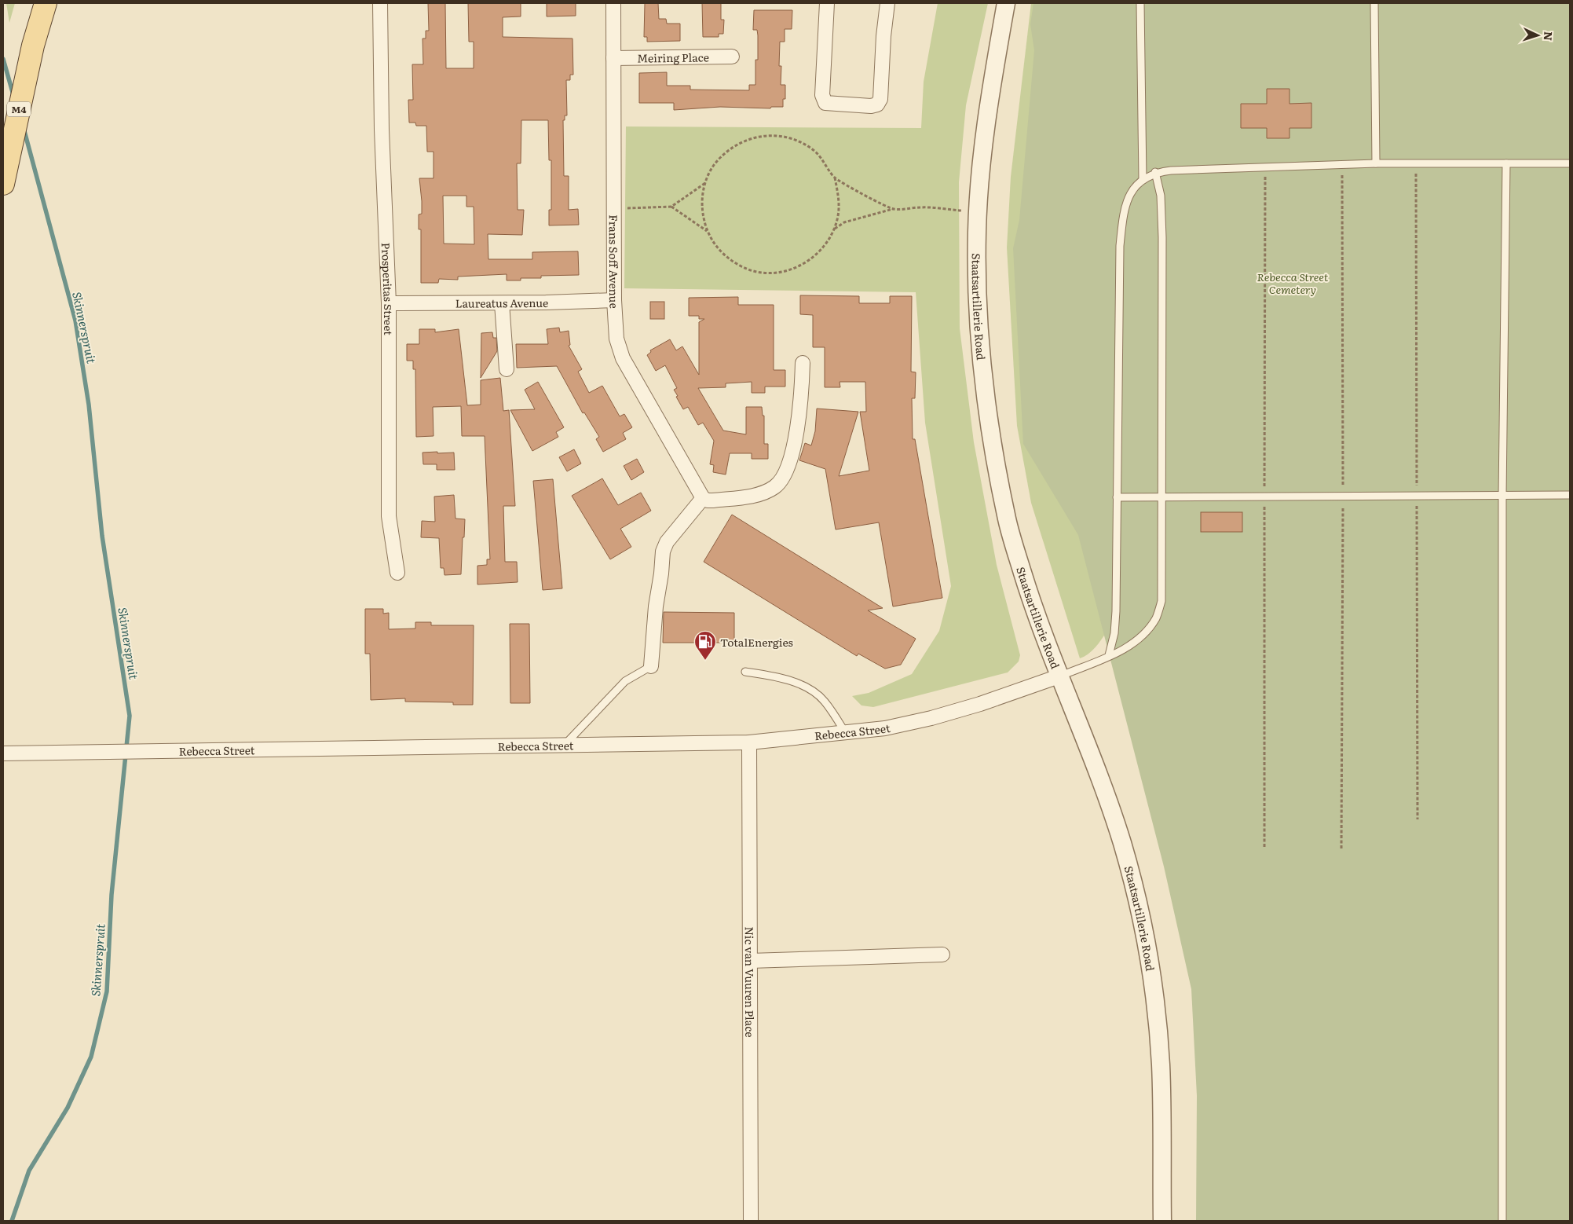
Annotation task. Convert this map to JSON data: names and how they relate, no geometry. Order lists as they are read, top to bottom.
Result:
{
  "streets": {
    "main road": ["M4"],
    "street": [
      "Meiring Place",
      "Frans Soff Avenue",
      "Prosperitas Street",
      "Laureatus Avenue",
      "Staatsartillerie Road",
      "Rebecca Street",
      "Nic van Vuuren Place"
    ]
  },
  "crossings": [
    ["Meiring Place", "Frans Soff Avenue"],
    ["Frans Soff Avenue", "Laureatus Avenue"],
    ["Prosperitas Street", "Laureatus Avenue"],
    ["Staatsartillerie Road", "Rebecca Street"],
    ["Rebecca Street", "Nic van Vuuren Place"]
  ],
  "water": ["Skinnerspruit"],
  "parks": ["Rebecca Street Cemetery"],
  "places": {
    "fuel station": ["TotalEnergies"]
  },
  "north": "right"
}
